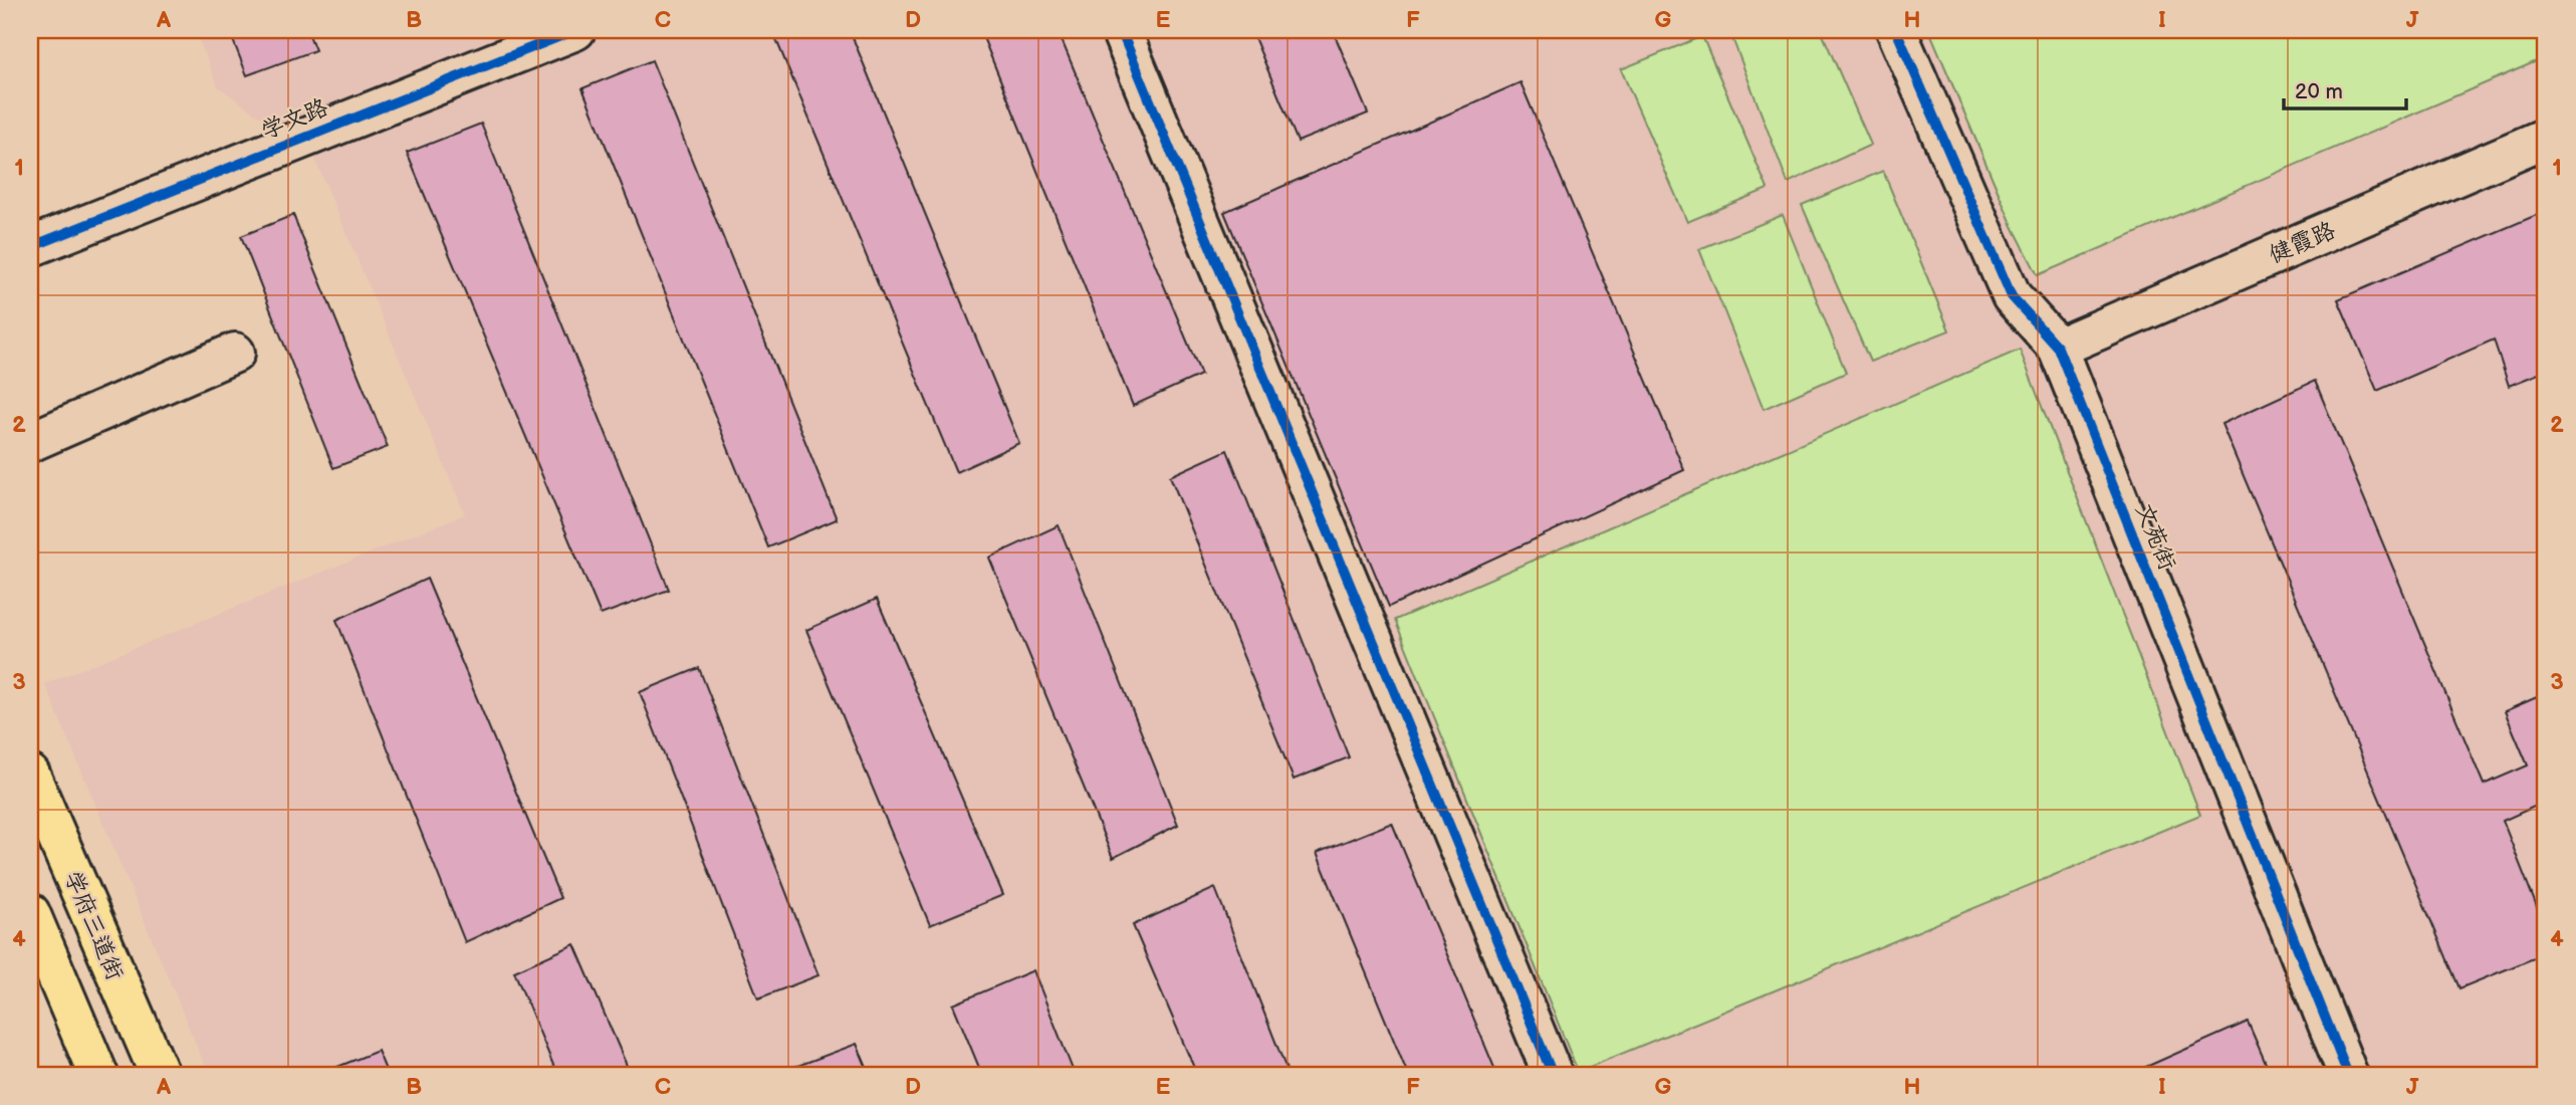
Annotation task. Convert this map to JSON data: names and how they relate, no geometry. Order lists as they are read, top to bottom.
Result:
{
  "streets": {
    "main road": ["学府三道街"],
    "street": ["学文路", "健霞路", "文苑街"]
  },
  "crossings": [
    ["健霞路", "文苑街"]
  ],
  "scale_bar": "20 m",
  "grid": {
    "columns": [
      "A",
      "B",
      "C",
      "D",
      "E",
      "F",
      "G",
      "H",
      "I",
      "J"
    ],
    "rows": [
      "1",
      "2",
      "3",
      "4"
    ]
  }
}
